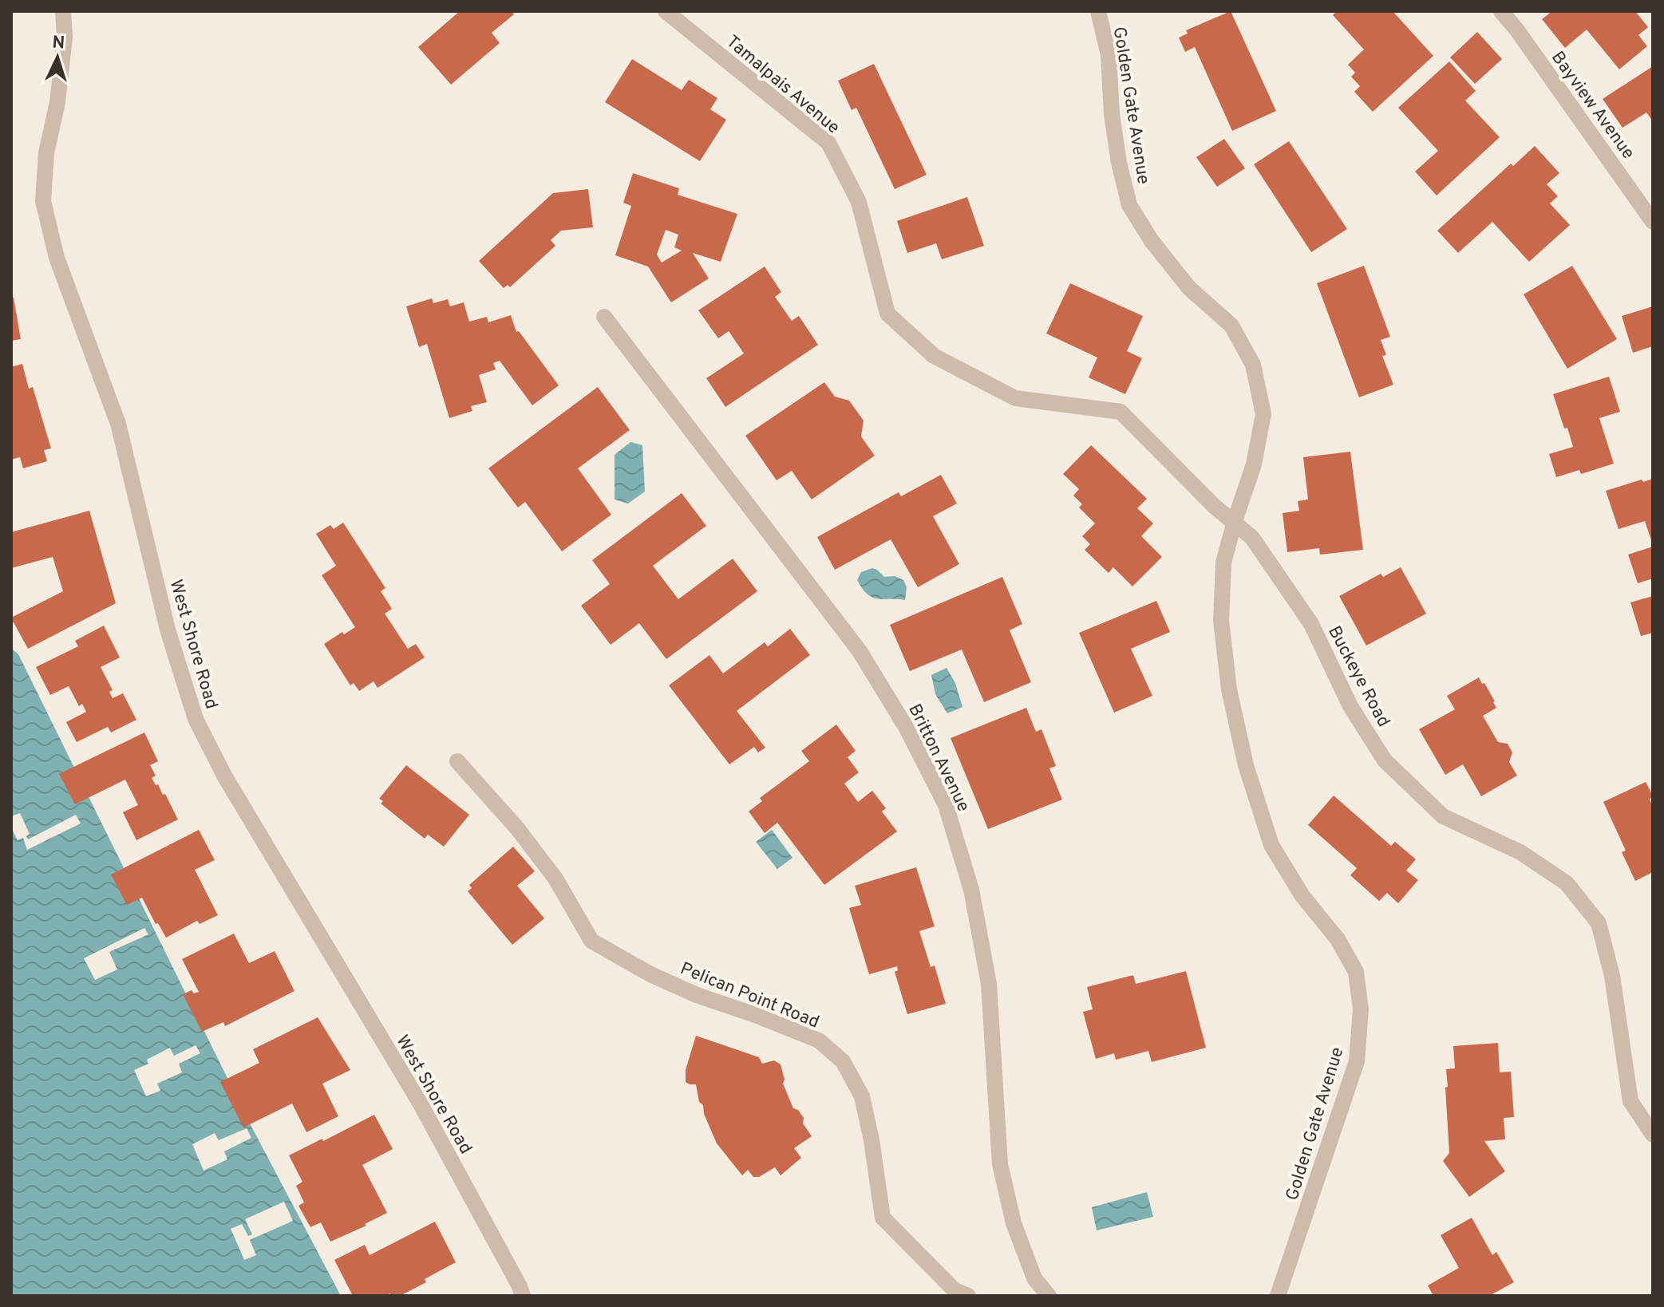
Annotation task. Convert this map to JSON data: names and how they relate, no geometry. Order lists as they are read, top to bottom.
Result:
{
  "streets": {
    "street": [
      "Tamalpais Avenue",
      "Bayview Avenue",
      "Golden Gate Avenue",
      "West Shore Road",
      "Buckeye Road",
      "Britton Avenue",
      "Pelican Point Road"
    ]
  },
  "crossings": [
    ["Tamalpais Avenue", "Golden Gate Avenue"],
    ["Tamalpais Avenue", "Buckeye Road"],
    ["Golden Gate Avenue", "Buckeye Road"]
  ],
  "north": "top"
}
